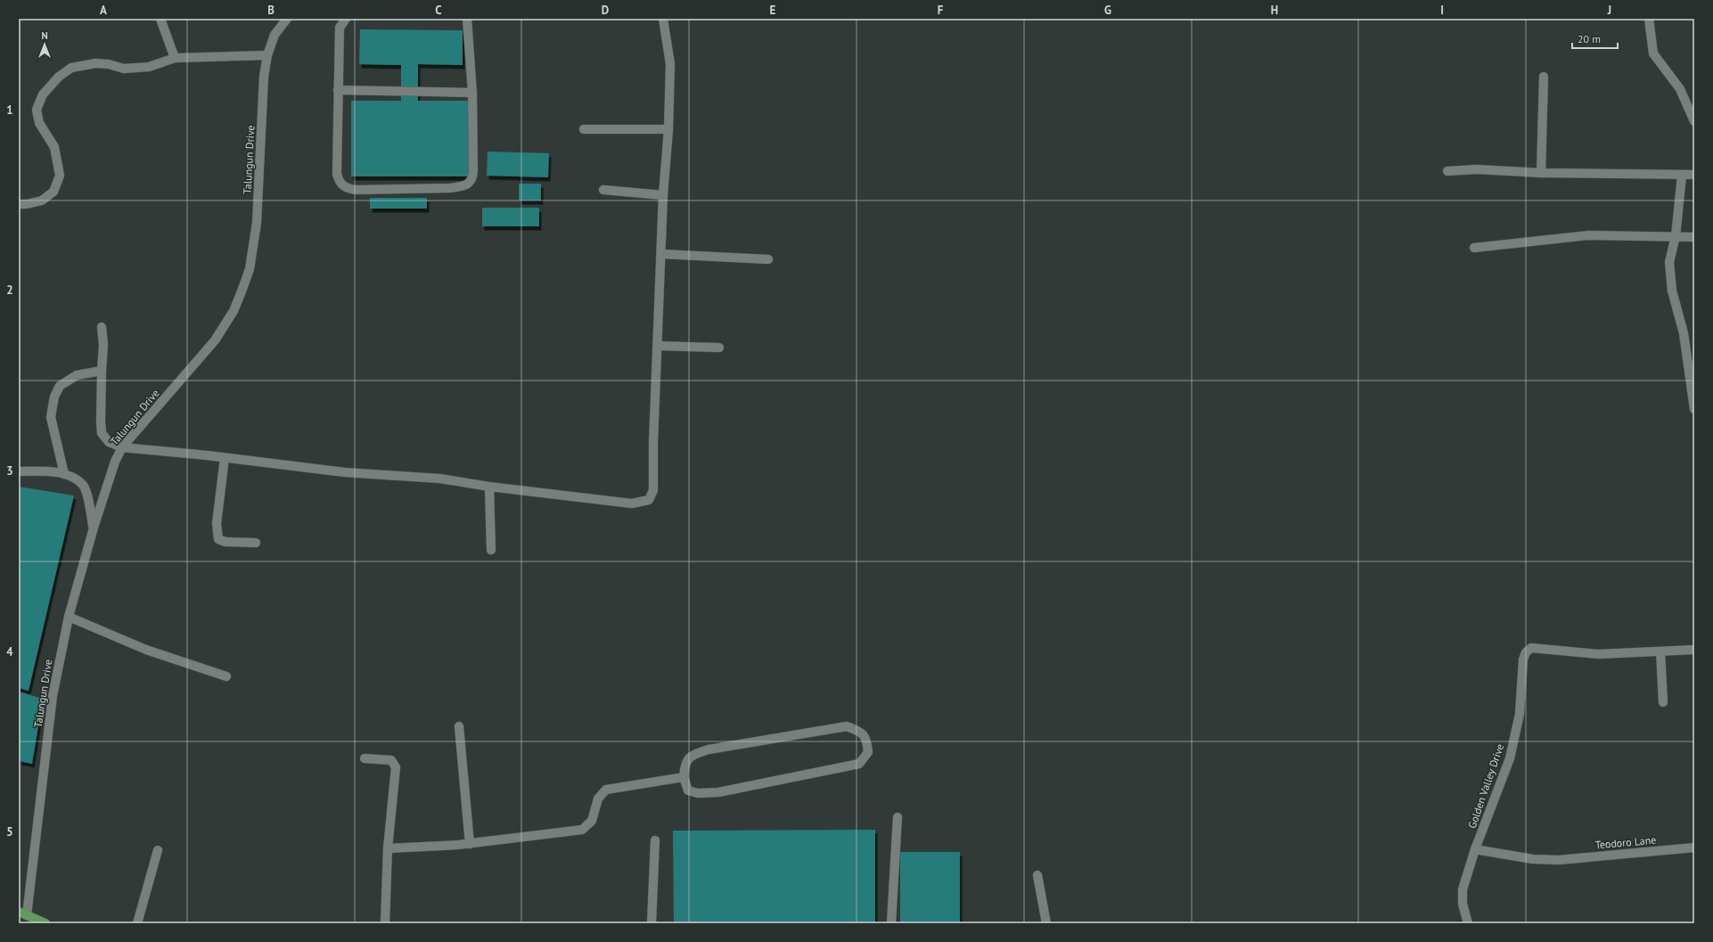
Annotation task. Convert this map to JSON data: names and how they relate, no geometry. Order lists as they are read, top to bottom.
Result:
{
  "streets": {
    "street": ["Talungun Drive", "Golden Valley Drive", "Teodoro Lane"]
  },
  "crossings": [
    ["Golden Valley Drive", "Teodoro Lane"]
  ],
  "scale_bar": "20 m",
  "north": "top",
  "grid": {
    "columns": [
      "A",
      "B",
      "C",
      "D",
      "E",
      "F",
      "G",
      "H",
      "I",
      "J"
    ],
    "rows": [
      "1",
      "2",
      "3",
      "4",
      "5"
    ]
  }
}
